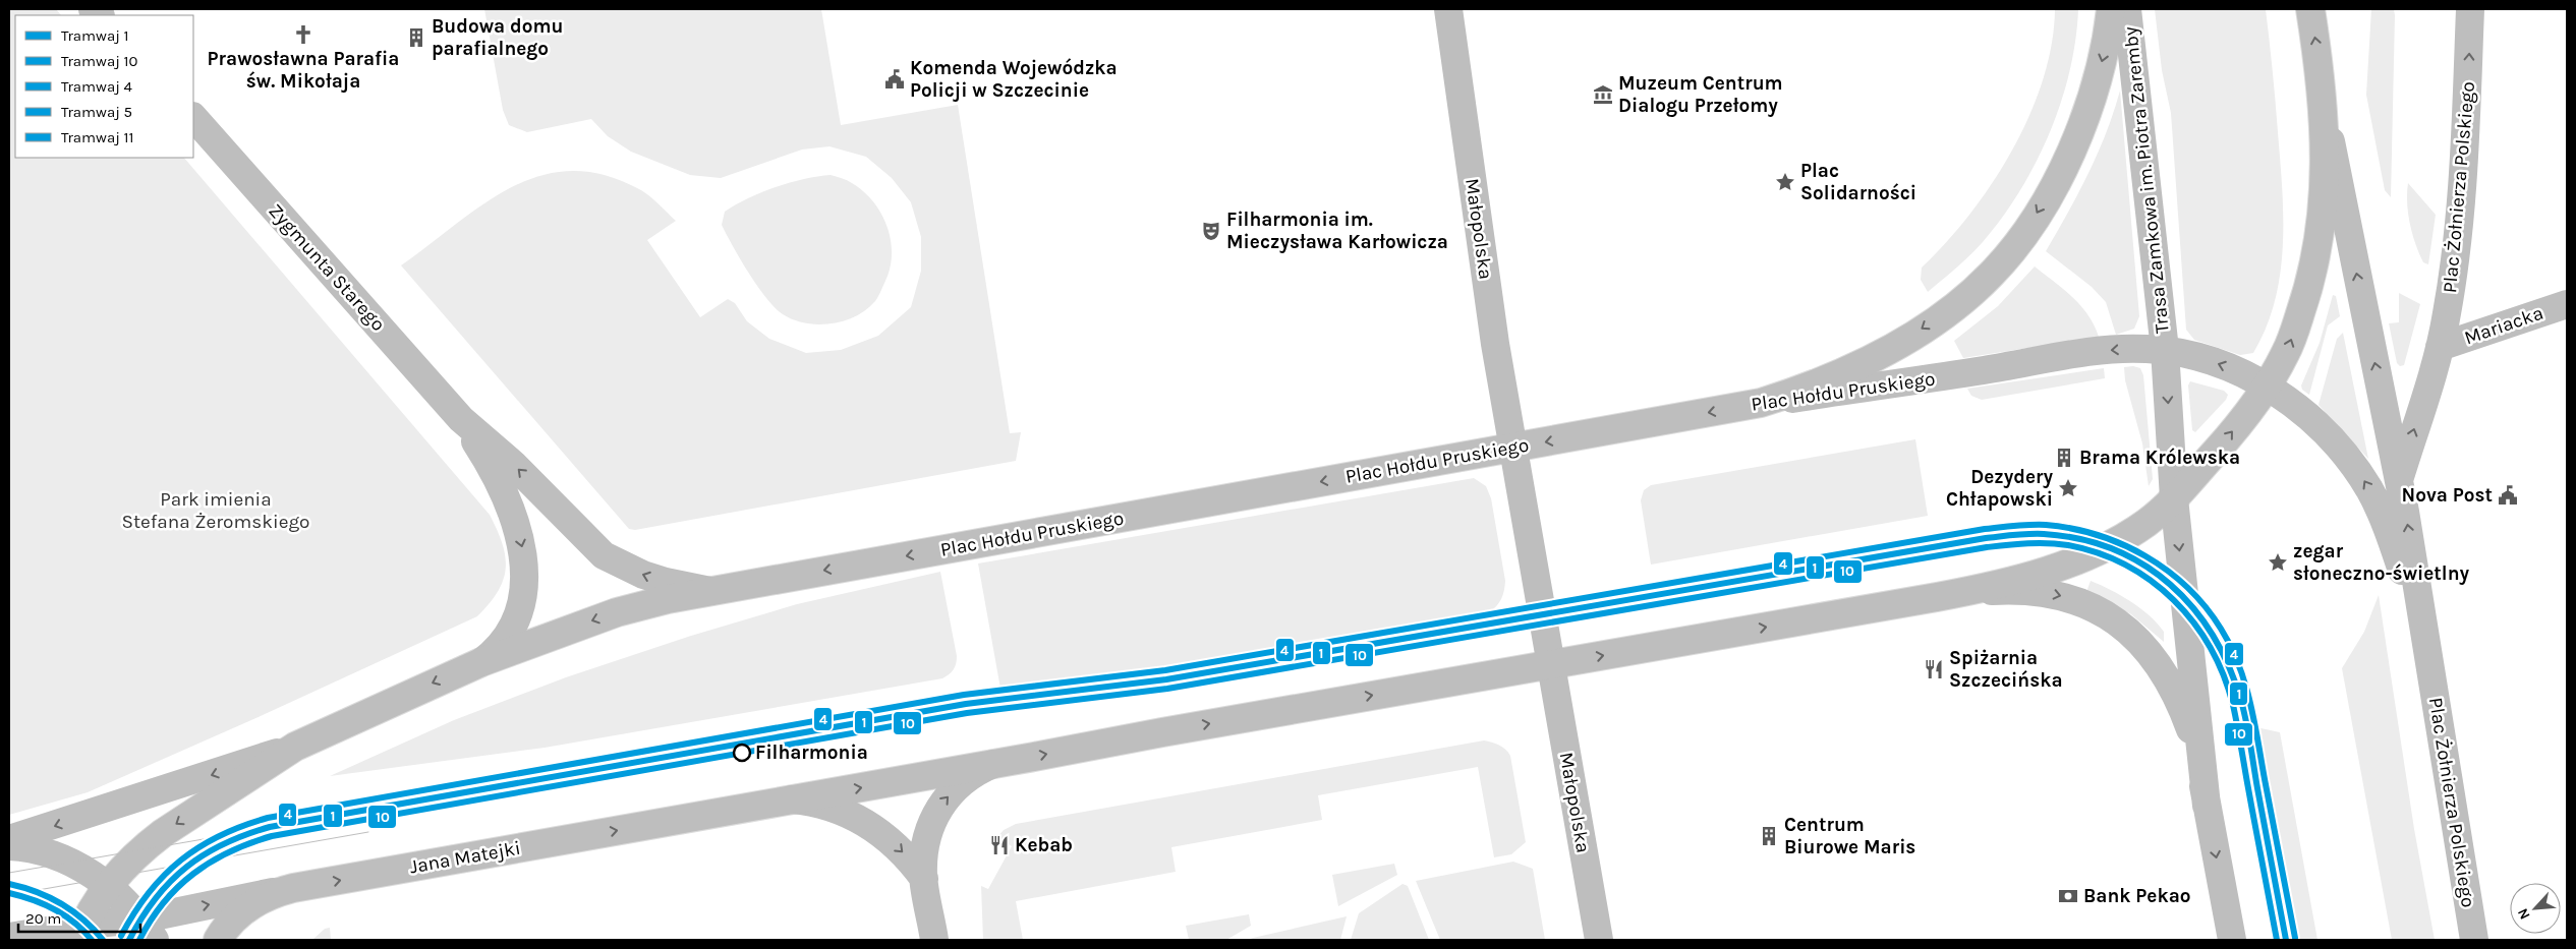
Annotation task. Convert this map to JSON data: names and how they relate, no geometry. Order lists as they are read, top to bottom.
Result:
{
  "streets": {
    "street": [
      "Trasa Zamkowa im. Piotra Zaremby",
      "Plac Żołnierza Polskiego",
      "Małopolska",
      "Zygmunta Starego",
      "Mariacka",
      "Plac Hołdu Pruskiego",
      "Jana Matejki"
    ]
  },
  "crossings": [
    ["Trasa Zamkowa im. Piotra Zaremby", "Plac Żołnierza Polskiego"],
    ["Trasa Zamkowa im. Piotra Zaremby", "Plac Hołdu Pruskiego"],
    ["Plac Żołnierza Polskiego", "Mariacka"],
    ["Plac Żołnierza Polskiego", "Plac Hołdu Pruskiego"],
    ["Małopolska", "Plac Hołdu Pruskiego"],
    ["Zygmunta Starego", "Plac Hołdu Pruskiego"]
  ],
  "one_way": ["Trasa Zamkowa im. Piotra Zaremby"],
  "parks": ["Park imienia Stefana Żeromskiego"],
  "places": {
    "church": ["Prawosławna Parafia św. Mikołaja"],
    "building": ["Budowa domu parafialnego", "Brama Królewska", "Centrum Biurowe Maris"],
    "public building": ["Komenda Wojewódzka Policji w Szczecinie", "Nova Post"],
    "museum": ["Muzeum Centrum Dialogu Przełomy"],
    "place": ["Plac Solidarności", "Dezydery Chłapowski", "zegar słoneczno-świetlny"],
    "theatre": ["Filharmonia im. Mieczysława Karłowicza"],
    "restaurant": ["Spiżarnia Szczecińska", "Kebab"],
    "other": ["Filharmonia"],
    "bank": ["Bank Pekao"]
  },
  "lines": [
    "tram line 4",
    "tram line 1",
    "tram line 10",
    "tram line 5",
    "tram line 11"
  ],
  "legend": [
    "Tramwaj 1",
    "Tramwaj 10",
    "Tramwaj 4",
    "Tramwaj 5",
    "Tramwaj 11"
  ],
  "scale_bar": "20 m",
  "north": "bottom left"
}
